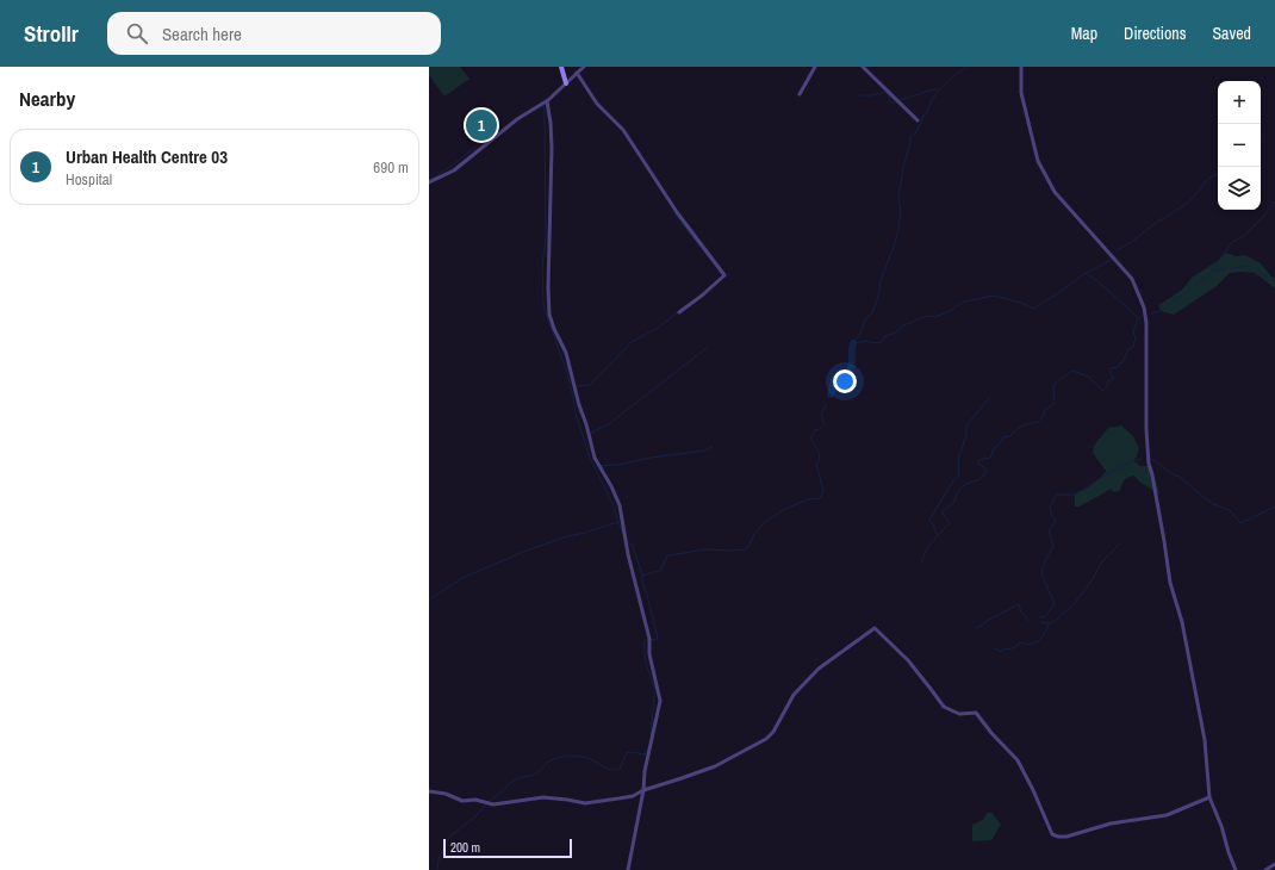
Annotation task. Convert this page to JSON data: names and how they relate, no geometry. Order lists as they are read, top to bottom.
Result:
{
  "scale_bar": "200 m",
  "page": {
    "header": "Strollr",
    "search": "Search here",
    "nav": ["Map", "Directions", "Saved"],
    "heading": "Nearby",
    "map_buttons": ["+", "−"],
    "pins": "1",
    "list": [
      {
        "mark": "1",
        "name": "Urban Health Centre 03",
        "note": "Hospital",
        "value": "690 m"
      }
    ],
    "scale": "200 m"
  }
}
